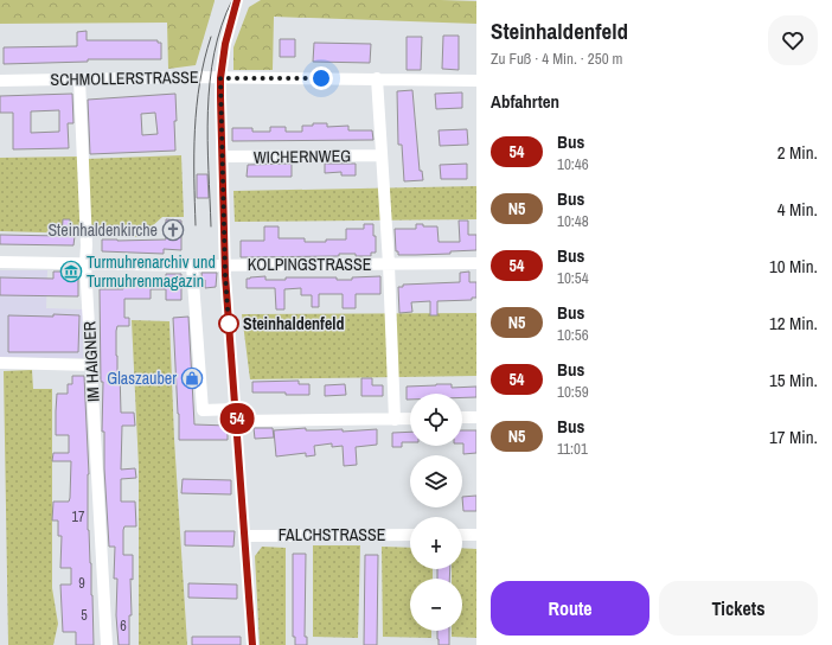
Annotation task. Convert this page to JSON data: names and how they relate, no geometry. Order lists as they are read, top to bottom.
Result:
{
  "streets": {
    "street": [
      "SCHMOLLERSTRASSE",
      "WICHERNWEG",
      "KOLPINGSTRASSE",
      "IM HAIGNER",
      "FALCHSTRASSE"
    ]
  },
  "crossings": [
    ["SCHMOLLERSTRASSE", "IM HAIGNER"],
    ["KOLPINGSTRASSE", "IM HAIGNER"]
  ],
  "places": {
    "church": ["Steinhaldenkirche"],
    "museum": ["Turmuhrenarchiv und Turmuhrenmagazin"],
    "other": ["Steinhaldenfeld"],
    "shop": ["Glaszauber"]
  },
  "lines": ["bus line 54"],
  "house_numbers": [
    "17",
    "9",
    "5",
    "6"
  ],
  "page": {
    "on_map": "54",
    "heading": [
      ["Steinhaldenfeld", "Zu Fuß · 4 Min. · 250 m"],
      "Abfahrten"
    ],
    "list": [
      {
        "mark": "54",
        "name": "Bus",
        "note": "10:46",
        "value": "2 Min."
      },
      {
        "mark": "N5",
        "name": "Bus",
        "note": "10:48",
        "value": "4 Min."
      },
      {
        "mark": "54",
        "name": "Bus",
        "note": "10:54",
        "value": "10 Min."
      },
      {
        "mark": "N5",
        "name": "Bus",
        "note": "10:56",
        "value": "12 Min."
      },
      {
        "mark": "54",
        "name": "Bus",
        "note": "10:59",
        "value": "15 Min."
      },
      {
        "mark": "N5",
        "name": "Bus",
        "note": "11:01",
        "value": "17 Min."
      }
    ],
    "map_buttons": ["+", "−"],
    "buttons": ["Route", "Tickets"]
  }
}
